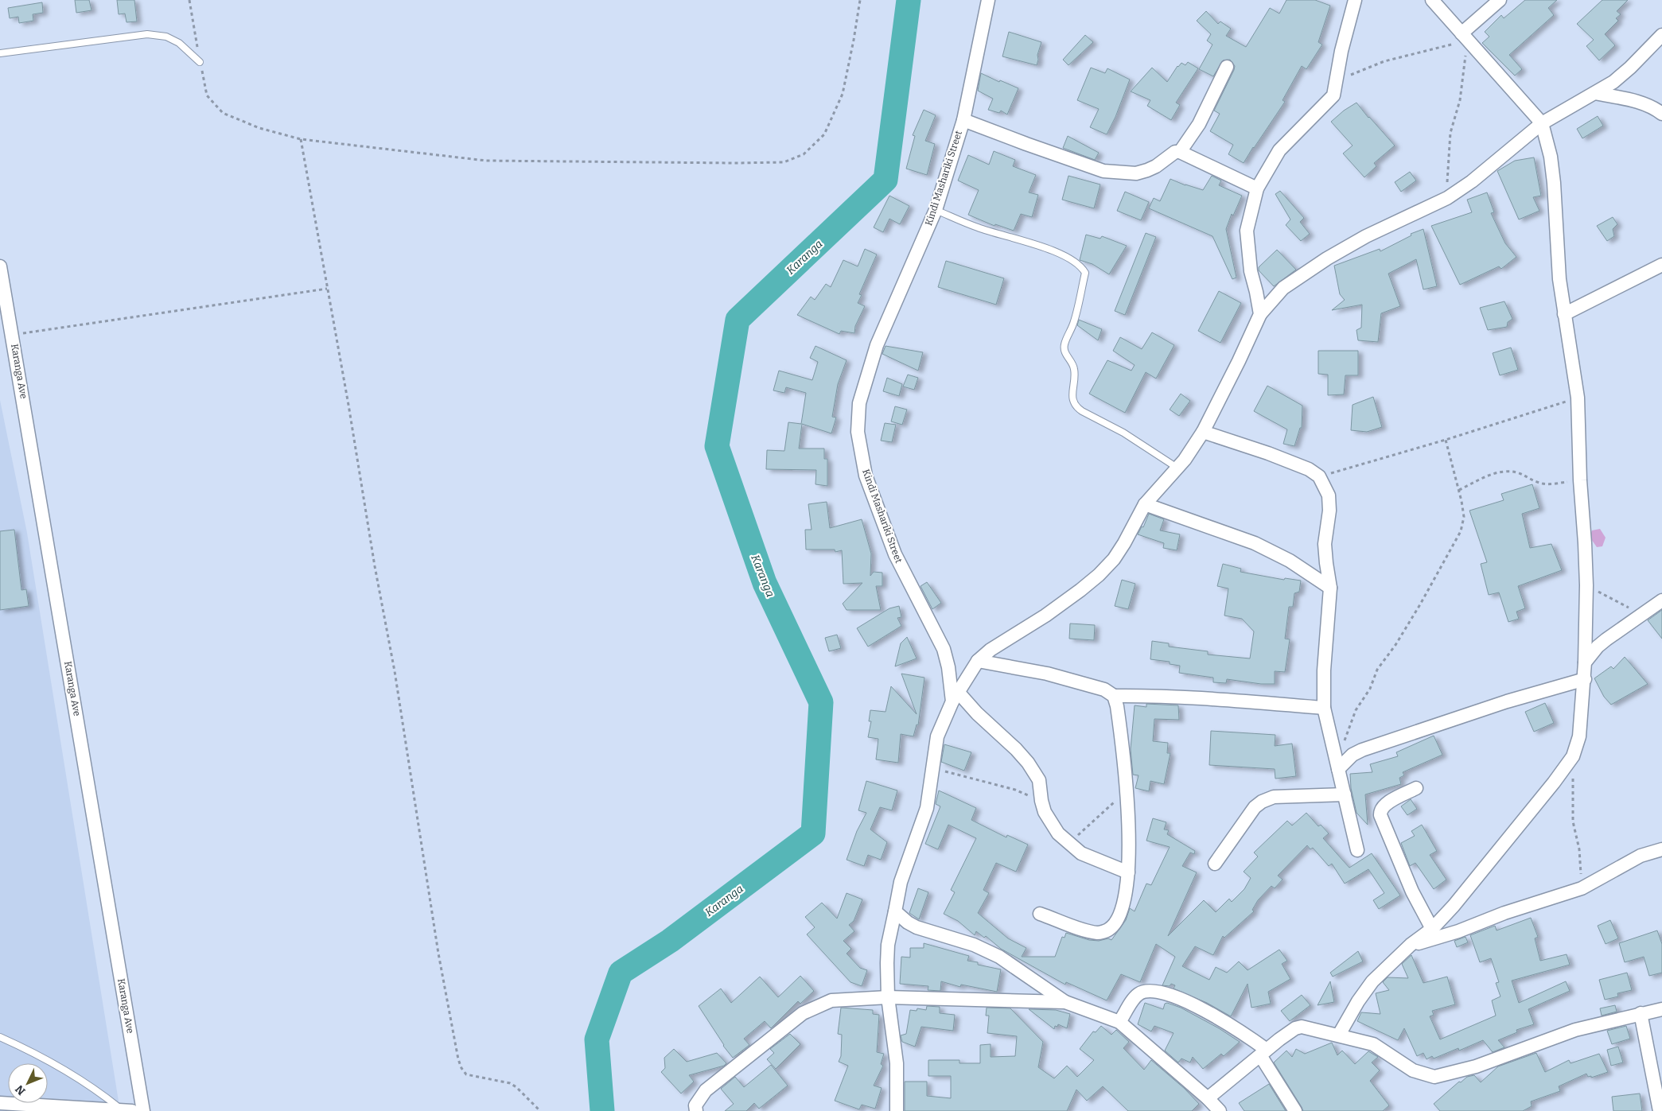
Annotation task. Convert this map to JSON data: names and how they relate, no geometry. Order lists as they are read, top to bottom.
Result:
{
  "streets": {
    "street": ["Kindi Mashariki Street", "Karanga Ave"]
  },
  "water": ["Karanga"],
  "north": "bottom left"
}
